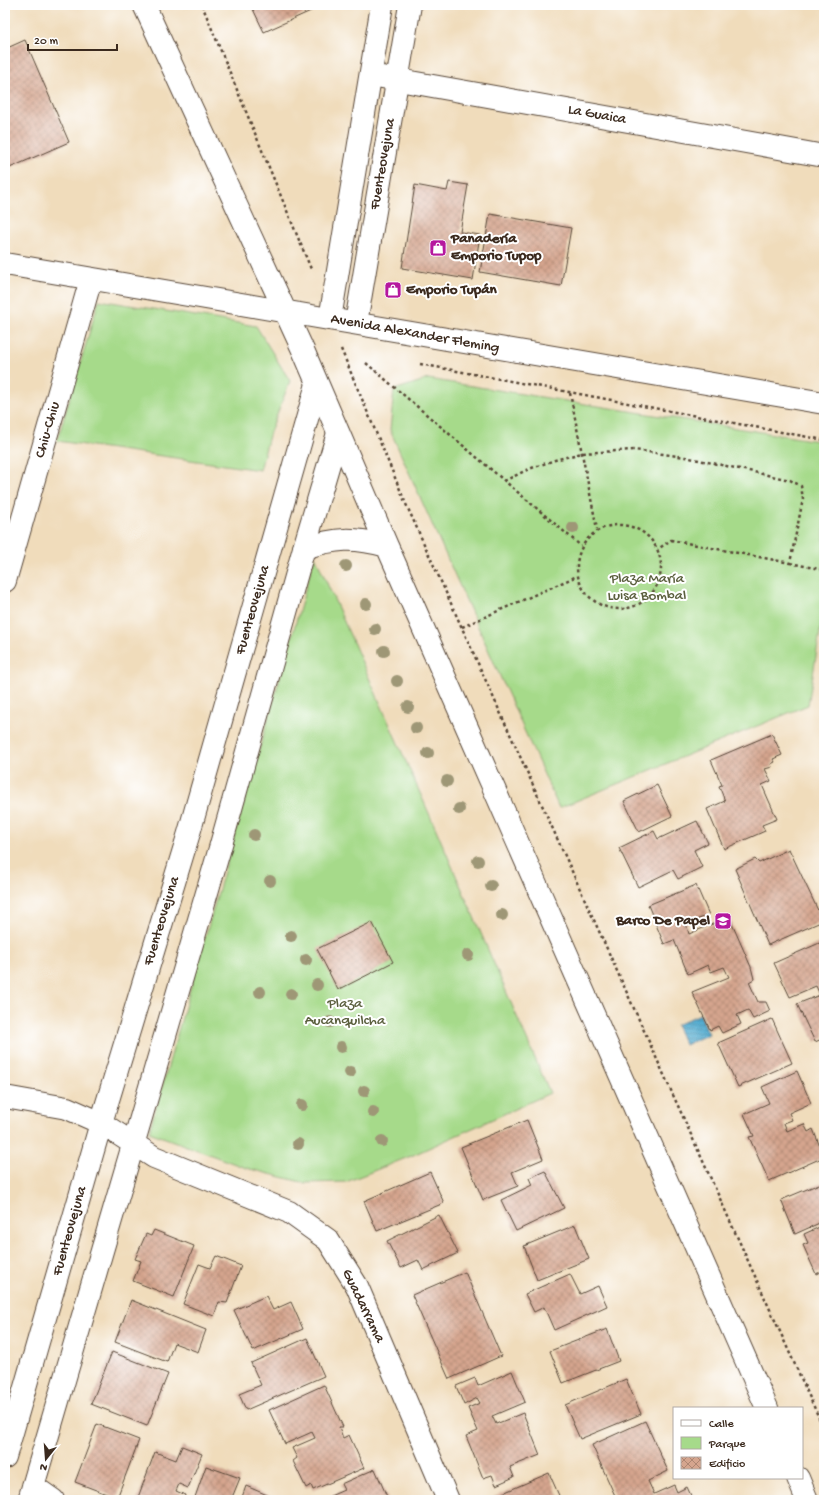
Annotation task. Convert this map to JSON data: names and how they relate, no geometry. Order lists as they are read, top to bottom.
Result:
{
  "streets": {
    "street": [
      "La Guaica",
      "Fuenteovejuna",
      "Avenida Alexander Fleming",
      "Chiu-Chiu",
      "Guadarrama"
    ]
  },
  "crossings": [
    ["La Guaica", "Fuenteovejuna"],
    ["Fuenteovejuna", "Avenida Alexander Fleming"],
    ["Fuenteovejuna", "Guadarrama"],
    ["Avenida Alexander Fleming", "Chiu-Chiu"]
  ],
  "parks": ["Plaza María Luisa Bombal", "Plaza Aucanquilcha"],
  "places": {
    "shop": ["Panadería Emporio Tupop", "Emporio Tupán"],
    "school or university": ["Barco De Papel"]
  },
  "legend": ["Calle", "Parque", "Edificio"],
  "scale_bar": "20 m",
  "north": "bottom"
}
